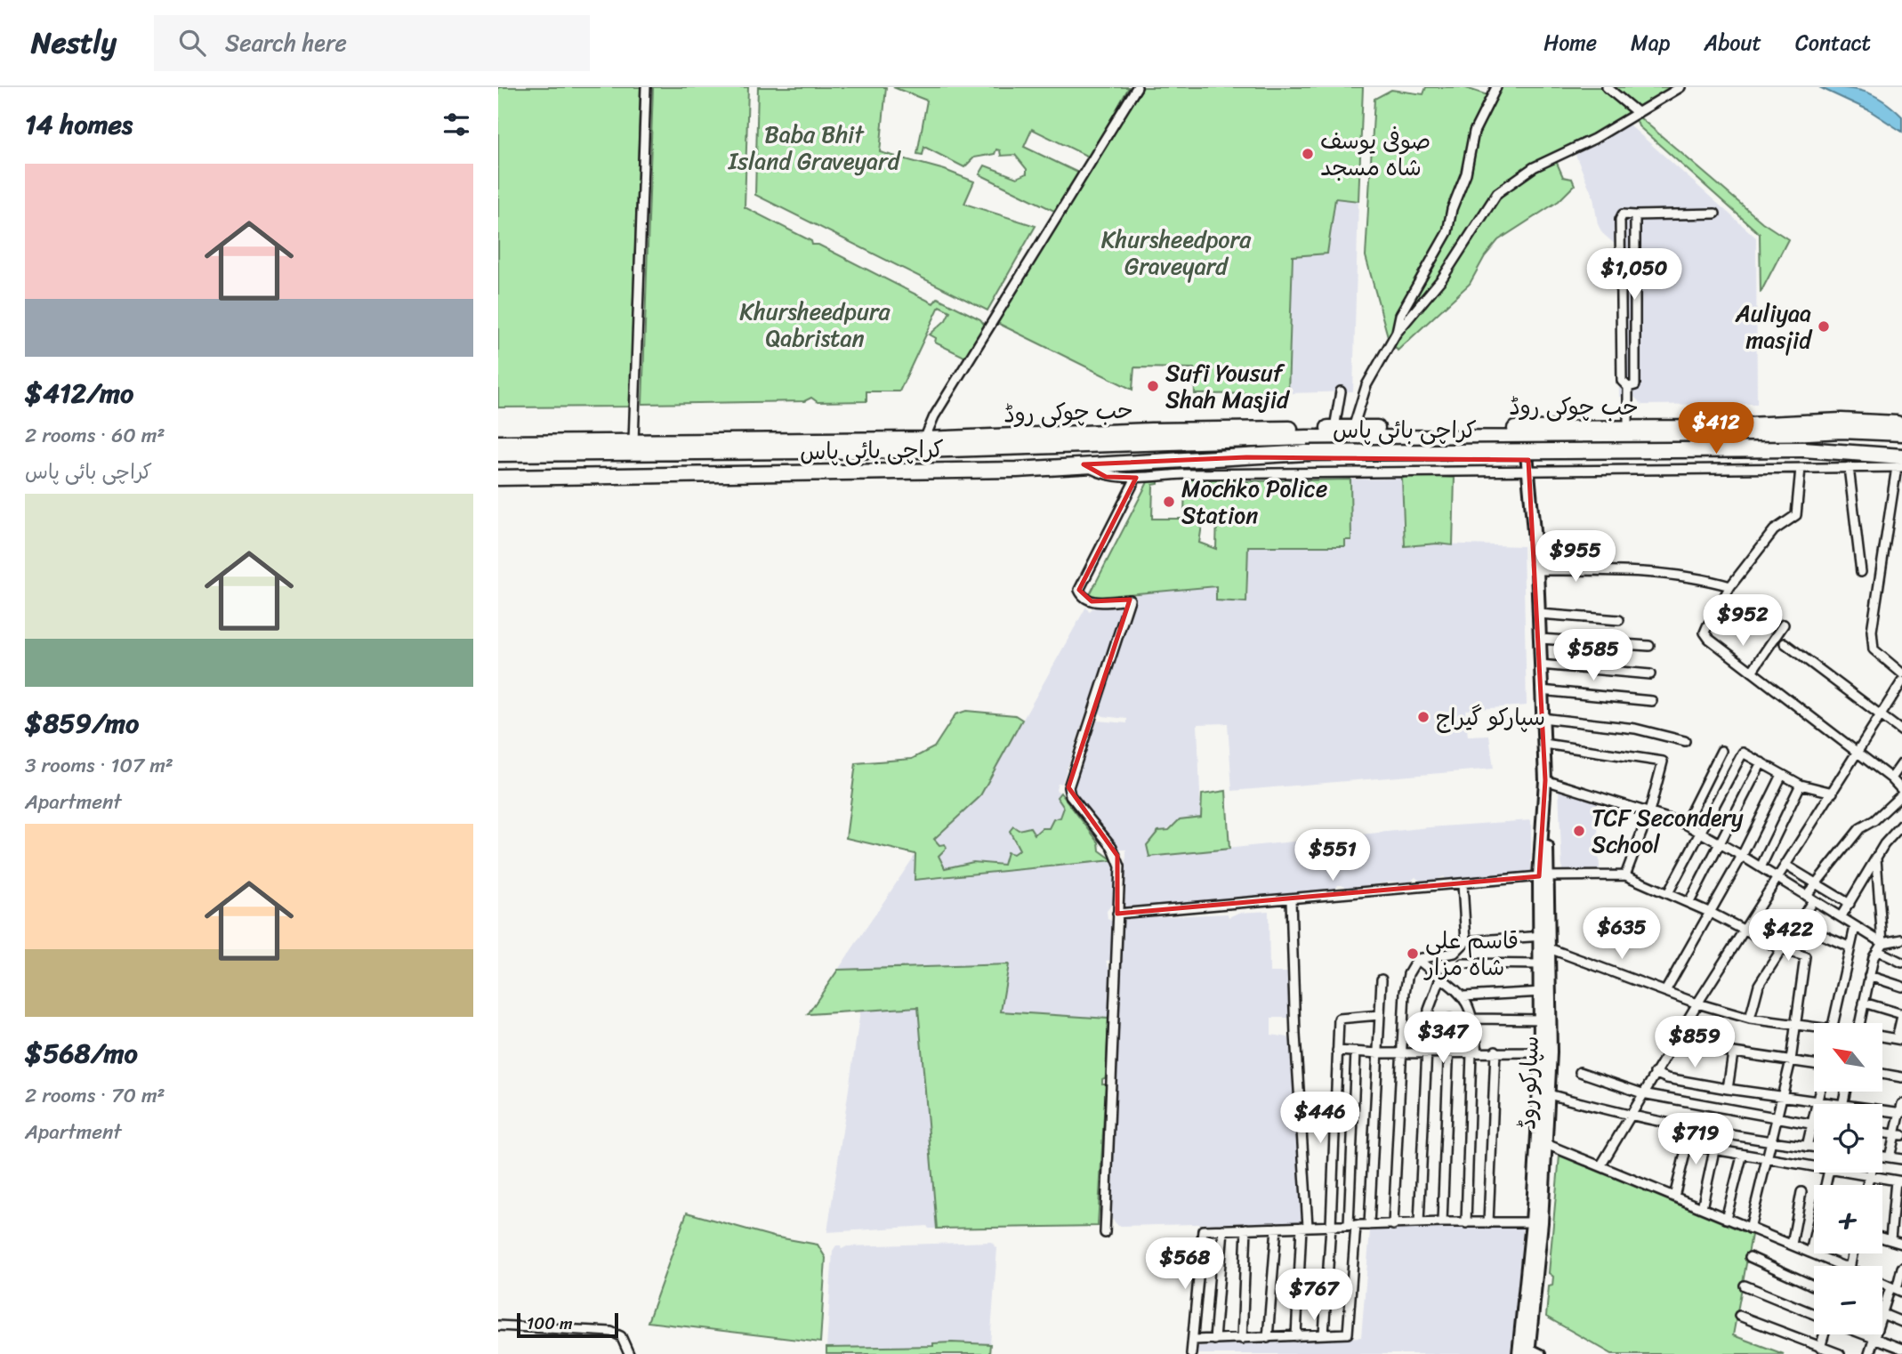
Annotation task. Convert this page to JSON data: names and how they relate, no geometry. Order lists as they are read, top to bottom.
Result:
{
  "streets": {
    "highway": ["حب چوکی روڈ", "کراچی بائی پاس"],
    "street": ["سپارکو روڈ"]
  },
  "crossings": [
    ["حب چوکی روڈ", "سپارکو روڈ"]
  ],
  "parks": ["Baba Bhit Island Graveyard", "Khursheedpora Graveyard", "Khursheedpura Qabristan"],
  "places": [
    "صوفی یوسف شاہ مسجد",
    "Auliyaa masjid",
    "Sufi Yousuf Shah Masjid",
    "Mochko Police Station",
    "سپارکو گیراج",
    "TCF Secondery School",
    "قاسم علی شاہ مزار"
  ],
  "scale_bar": "100 m",
  "north": "top left",
  "page": {
    "header": "Nestly",
    "search": "Search here",
    "nav": [
      "Home",
      "Map",
      "About",
      "Contact"
    ],
    "heading": "14 homes",
    "list": [
      {
        "name": "$412/mo",
        "note": "2 rooms · 60 m² · کراچی بائی پاس"
      },
      {
        "name": "$859/mo",
        "note": "3 rooms · 107 m² · Apartment"
      },
      {
        "name": "$568/mo",
        "note": "2 rooms · 70 m² · Apartment"
      }
    ],
    "price": [
      "$1,050",
      "$412",
      "$955",
      "$952",
      "$585",
      "$551",
      "$635",
      "$422",
      "$347",
      "$859",
      "$446",
      "$719",
      "$568",
      "$767"
    ],
    "map_buttons": ["+", "−"],
    "scale": "100 m"
  }
}
